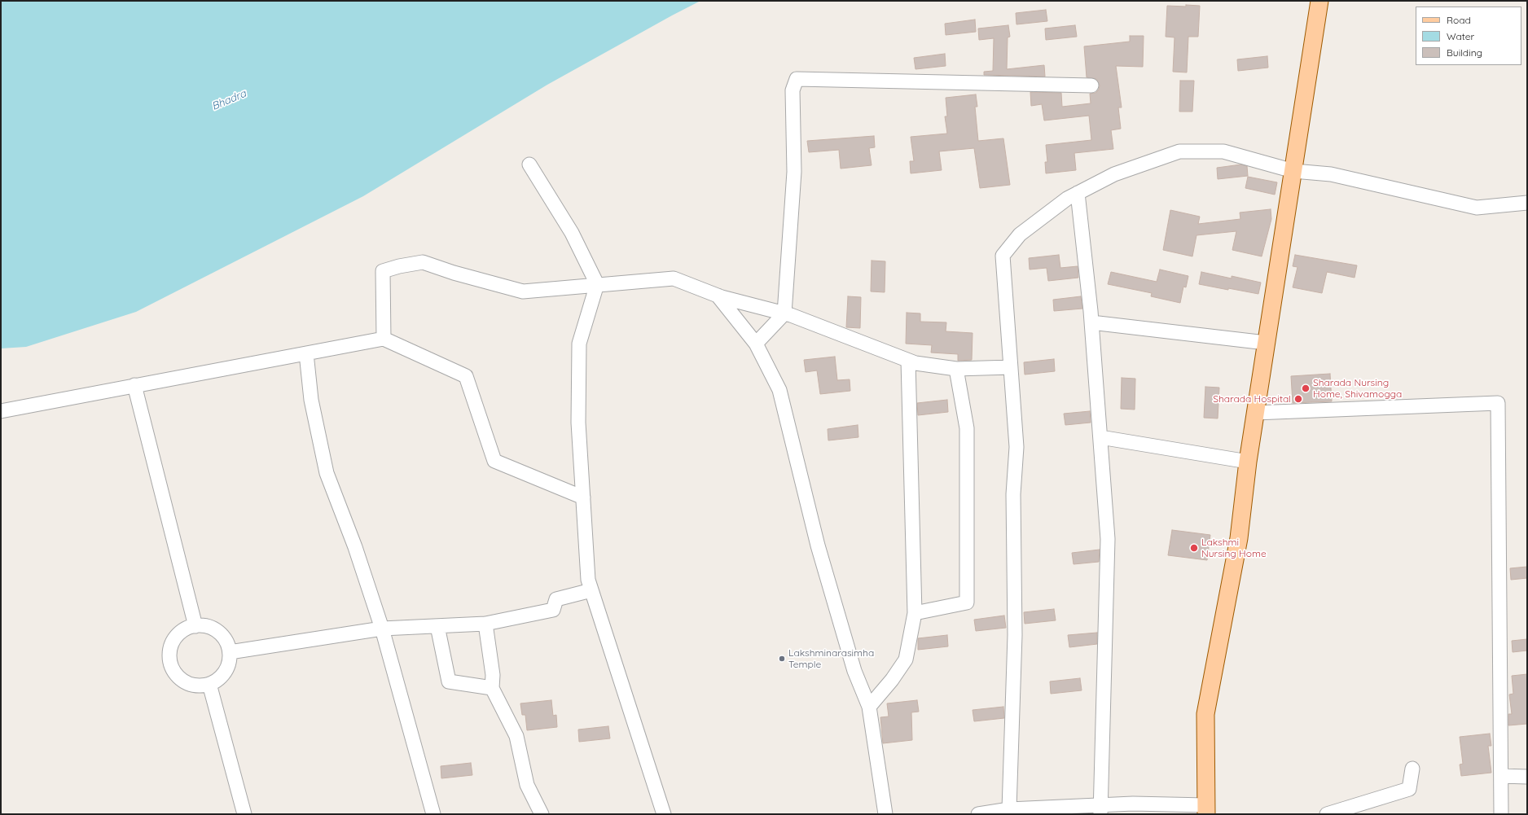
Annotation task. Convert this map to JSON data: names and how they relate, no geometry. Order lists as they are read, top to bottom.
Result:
{
  "water": ["Bhadra"],
  "places": [
    "Sharada Nursing Home, Shivamogga",
    "Sharada Hospital",
    "Lakshmi Nursing Home",
    "Lakshminarasimha Temple"
  ],
  "legend": ["Road", "Water", "Building"]
}
